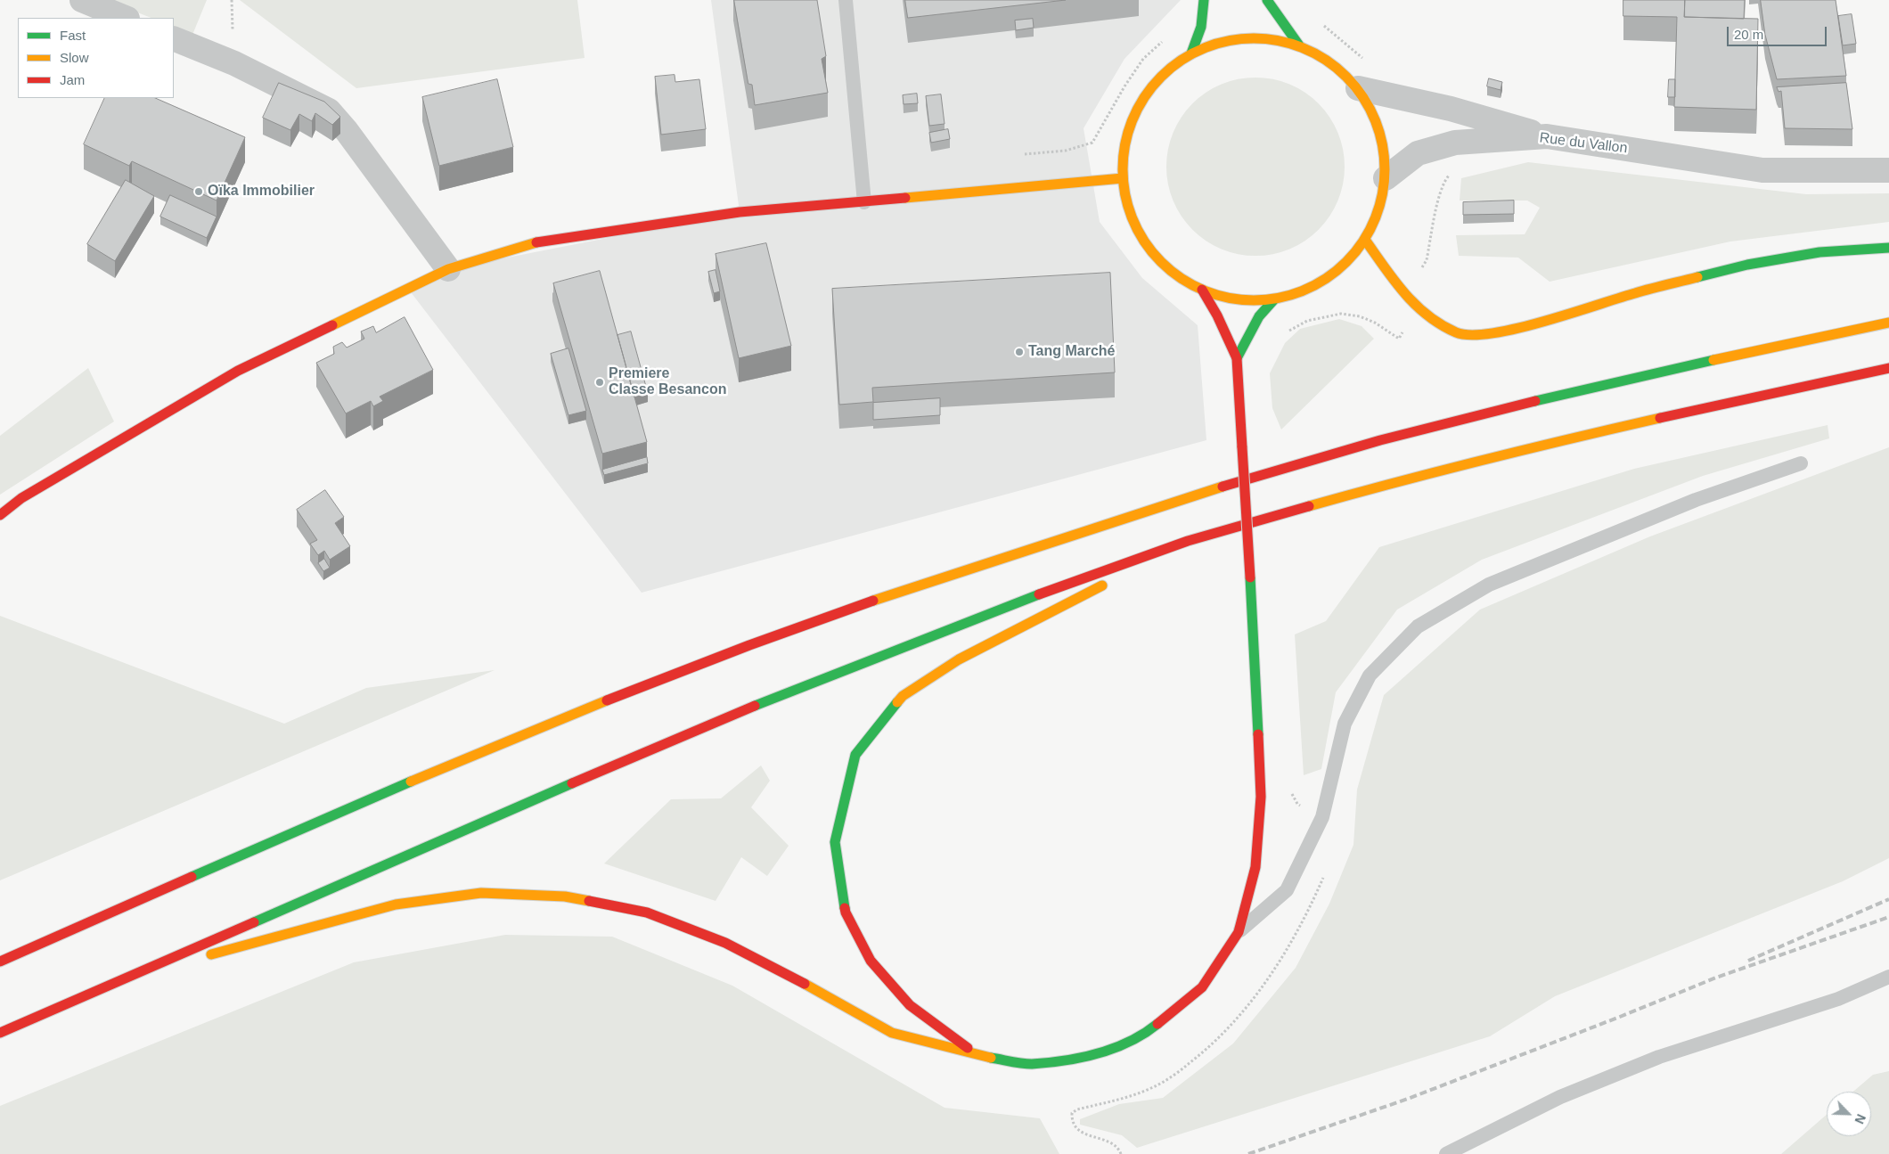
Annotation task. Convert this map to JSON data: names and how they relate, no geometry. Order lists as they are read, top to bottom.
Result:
{
  "streets": {
    "street": ["Rue du Vallon"]
  },
  "places": ["Oïka Immobilier", "Tang Marché", "Premiere Classe Besancon"],
  "legend": ["Fast", "Slow", "Jam"],
  "scale_bar": "20 m",
  "north": "bottom right"
}
